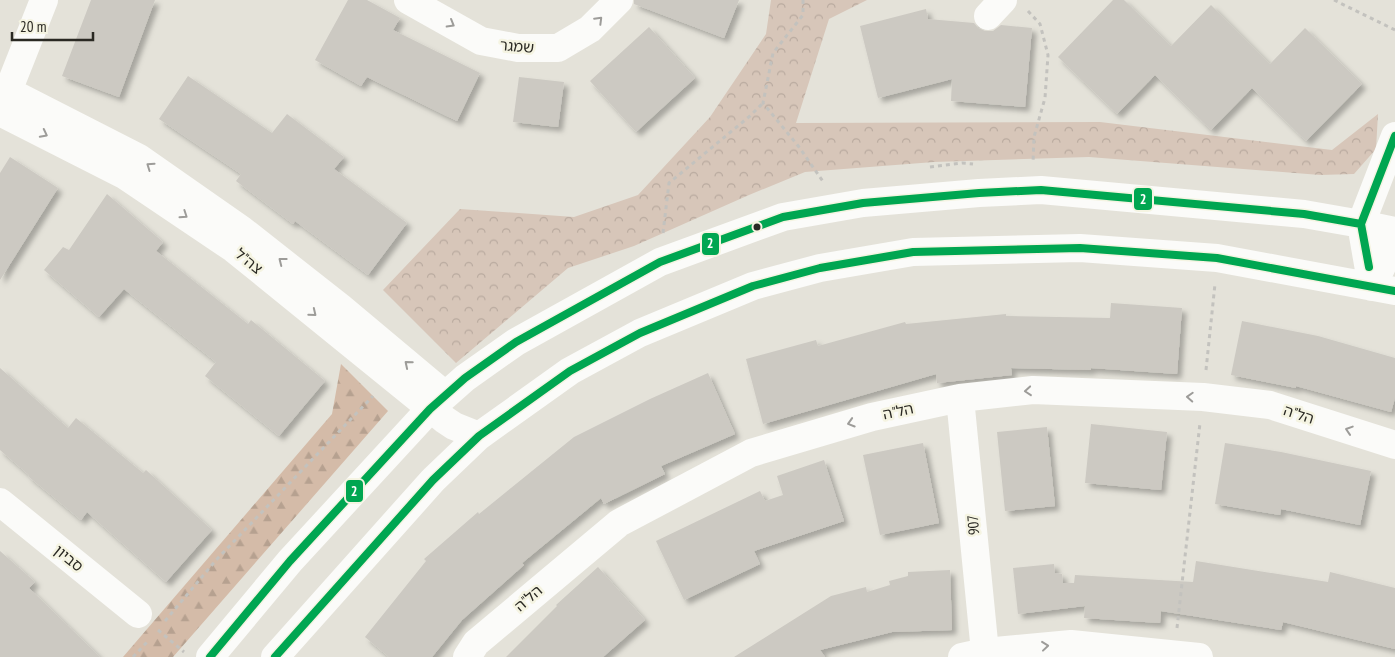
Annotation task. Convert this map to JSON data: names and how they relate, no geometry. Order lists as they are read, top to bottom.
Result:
{
  "streets": {
    "street": [
      "שמגר",
      "צה\"ל",
      "הל\"ה",
      "907",
      "סביון"
    ]
  },
  "crossings": [
    ["הל\"ה", "907"]
  ],
  "one_way": ["שמגר"],
  "lines": ["transit line 2"],
  "scale_bar": "20 m"
}
